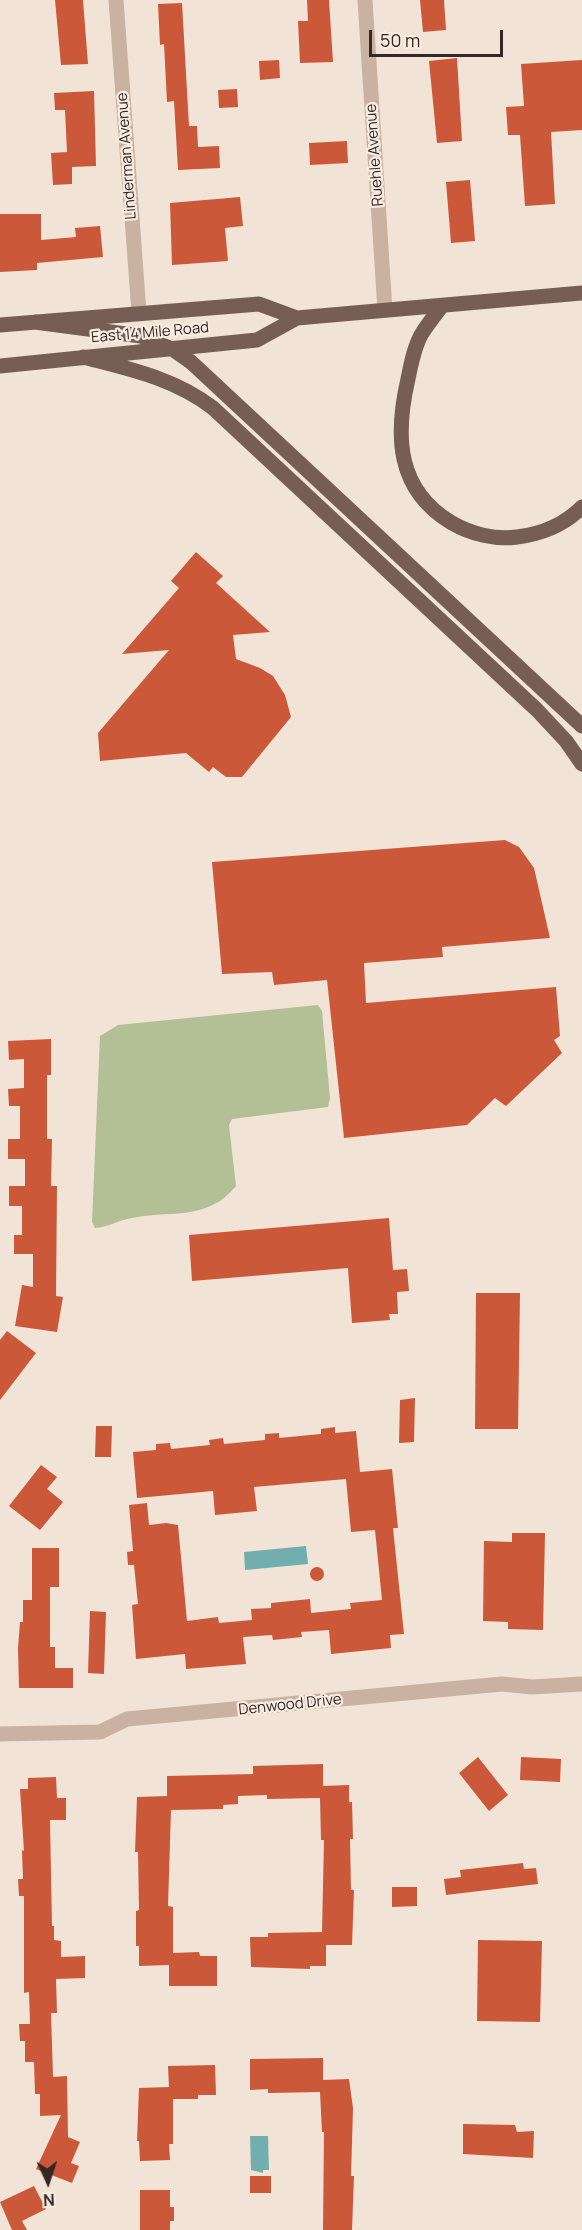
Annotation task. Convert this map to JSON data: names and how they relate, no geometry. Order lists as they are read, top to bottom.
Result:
{
  "streets": {
    "main road": ["East 14 Mile Road"],
    "street": ["Ruehle Avenue", "Linderman Avenue", "Denwood Drive"]
  },
  "crossings": [
    ["Ruehle Avenue", "East 14 Mile Road"],
    ["Linderman Avenue", "East 14 Mile Road"]
  ],
  "scale_bar": "50 m",
  "north": "bottom"
}
